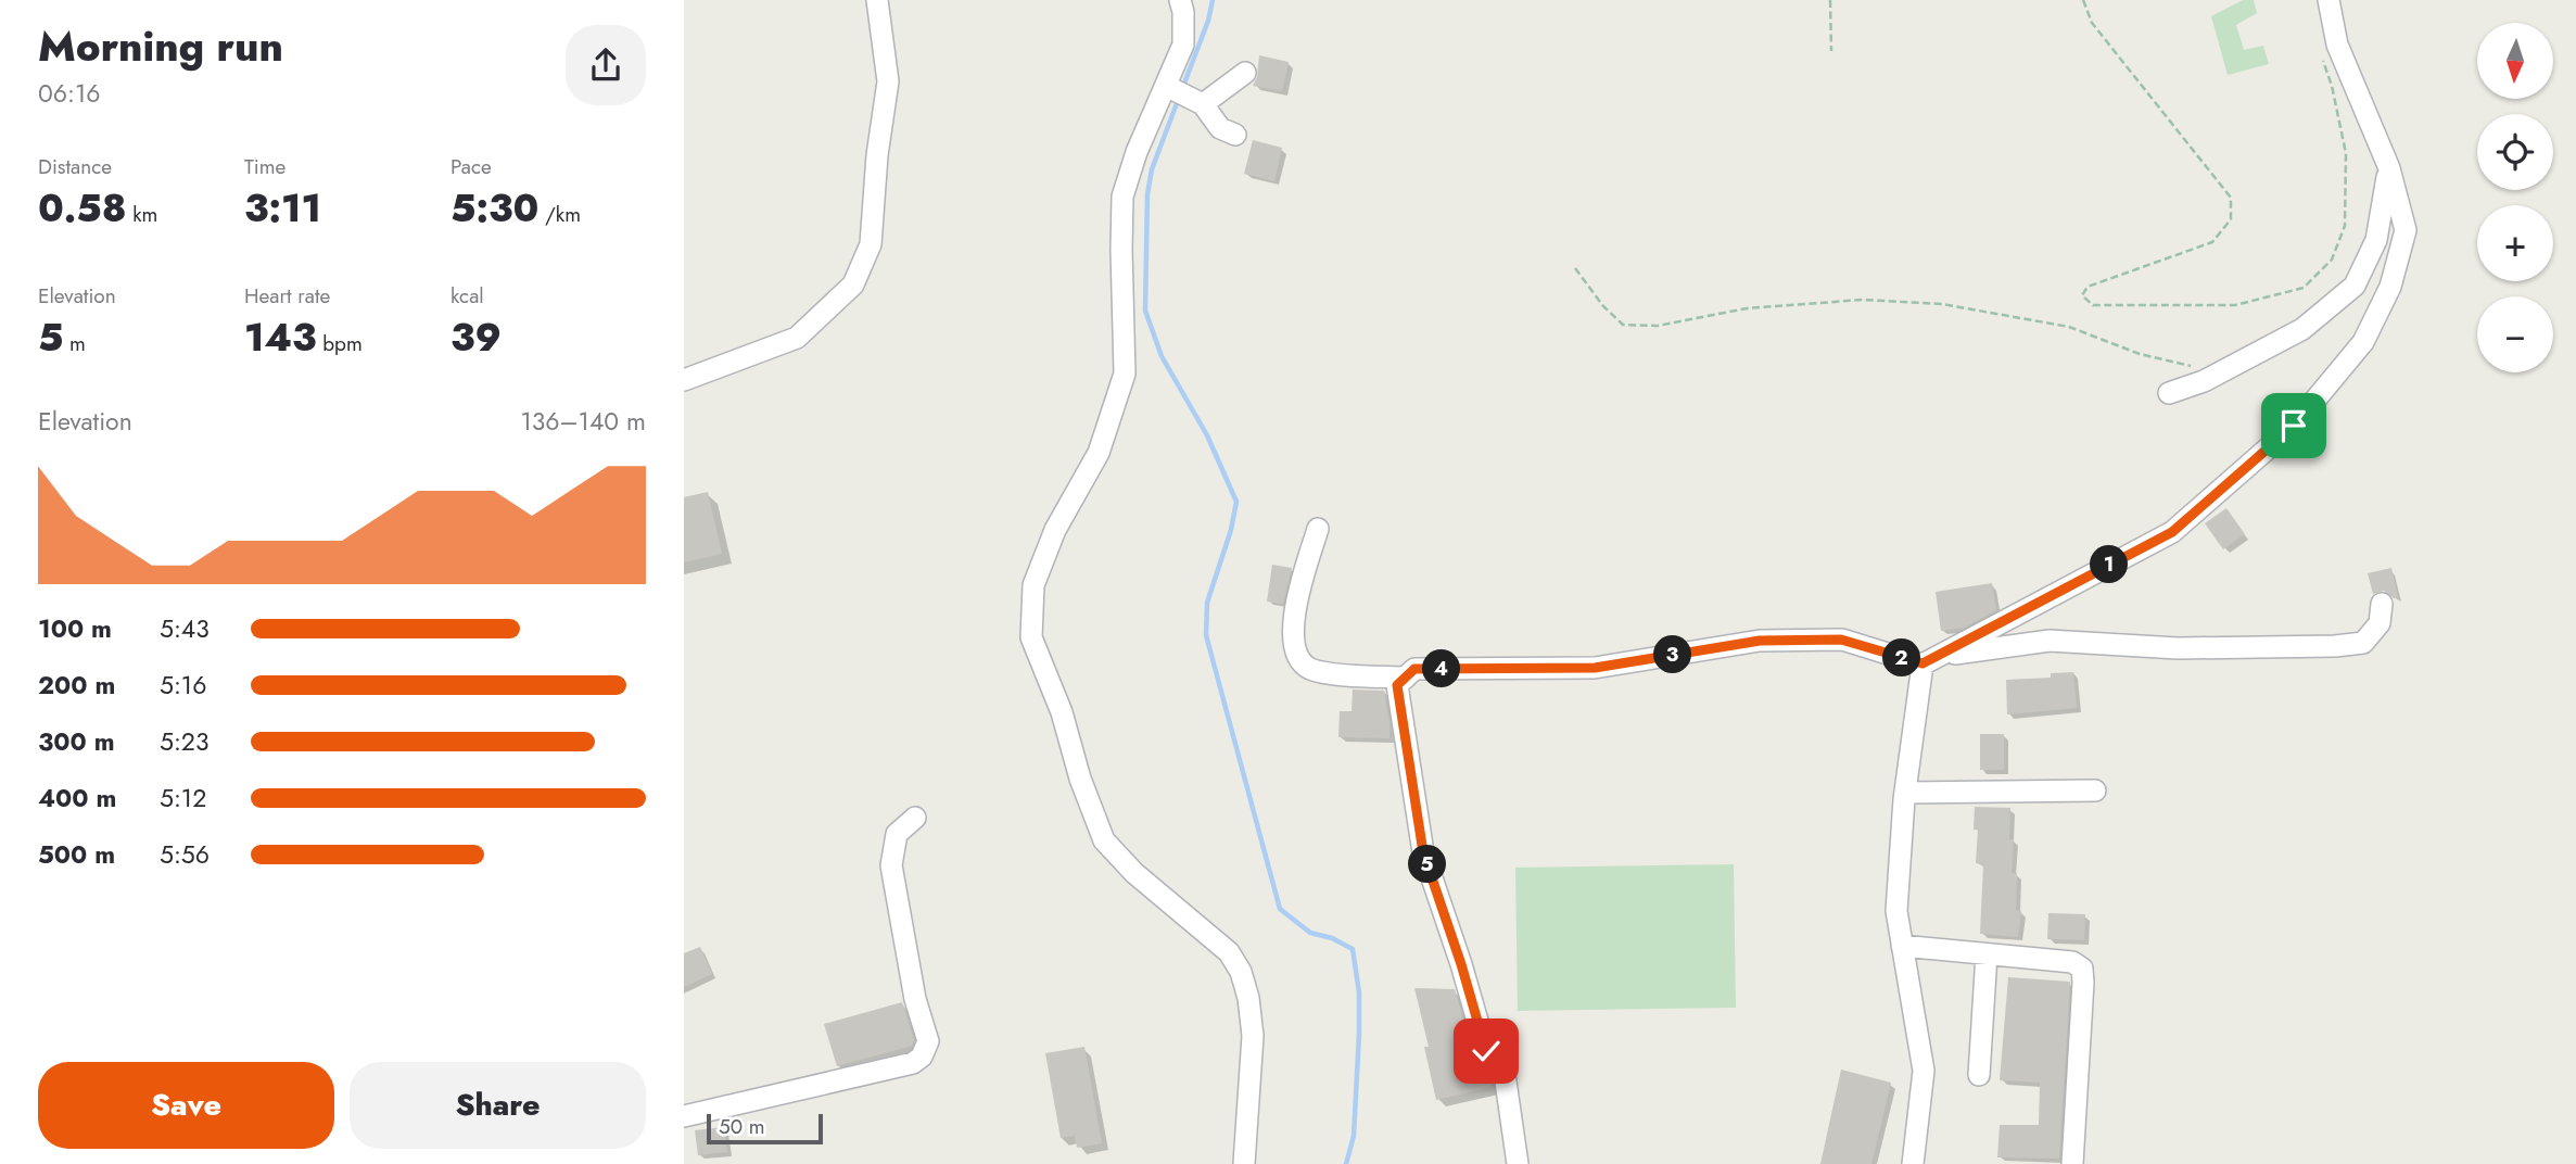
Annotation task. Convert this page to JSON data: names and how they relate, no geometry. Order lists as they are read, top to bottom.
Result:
{
  "scale_bar": "50 m",
  "north": "bottom",
  "page": {
    "heading": ["Morning run", "06:16"],
    "map_buttons": ["+", "−"],
    "stats": [
      ["Distance", "0.58 km"],
      ["Time", "3:11"],
      ["Pace", "5:30 /km"],
      ["Elevation", "5 m"],
      ["Heart rate", "143 bpm"],
      ["kcal", "39"]
    ],
    "chart": ["Elevation", "136–140 m"],
    "pins": [
      "1",
      "3",
      "2",
      "4",
      "5"
    ],
    "list": [
      {
        "name": "100 m",
        "note": "5:43"
      },
      {
        "name": "200 m",
        "note": "5:16"
      },
      {
        "name": "300 m",
        "note": "5:23"
      },
      {
        "name": "400 m",
        "note": "5:12"
      },
      {
        "name": "500 m",
        "note": "5:56"
      }
    ],
    "buttons": ["Save", "Share"],
    "scale": "50 m"
  }
}
